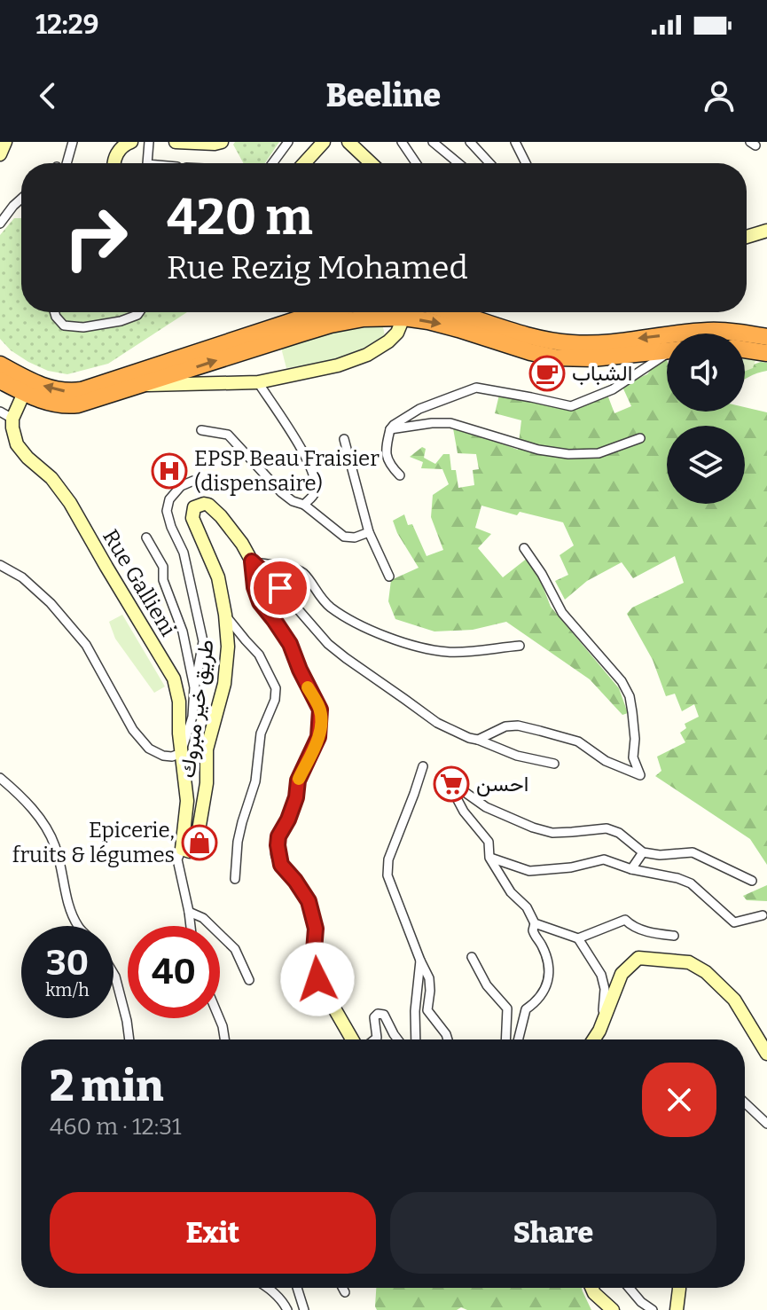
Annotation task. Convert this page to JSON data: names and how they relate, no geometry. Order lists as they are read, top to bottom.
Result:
{
  "streets": {
    "street": ["Rue Gallieni", "طريق خير مبروك"]
  },
  "crossings": [
    ["Rue Gallieni", "طريق خير مبروك"]
  ],
  "places": {
    "cafe": ["الشباب"],
    "hospital": ["EPSP Beau Fraisier (dispensaire)"],
    "supermarket": ["احسن"],
    "shop": ["Epicerie, fruits & légumes"]
  },
  "page": {
    "status": "12:29",
    "header": "Beeline",
    "turn": ["420 m", "Rue Rezig Mohamed"],
    "speed": "30 km/h",
    "limit": "40",
    "heading": ["2 min", "460 m · 12:31"],
    "buttons": ["Exit", "Share"]
  }
}
